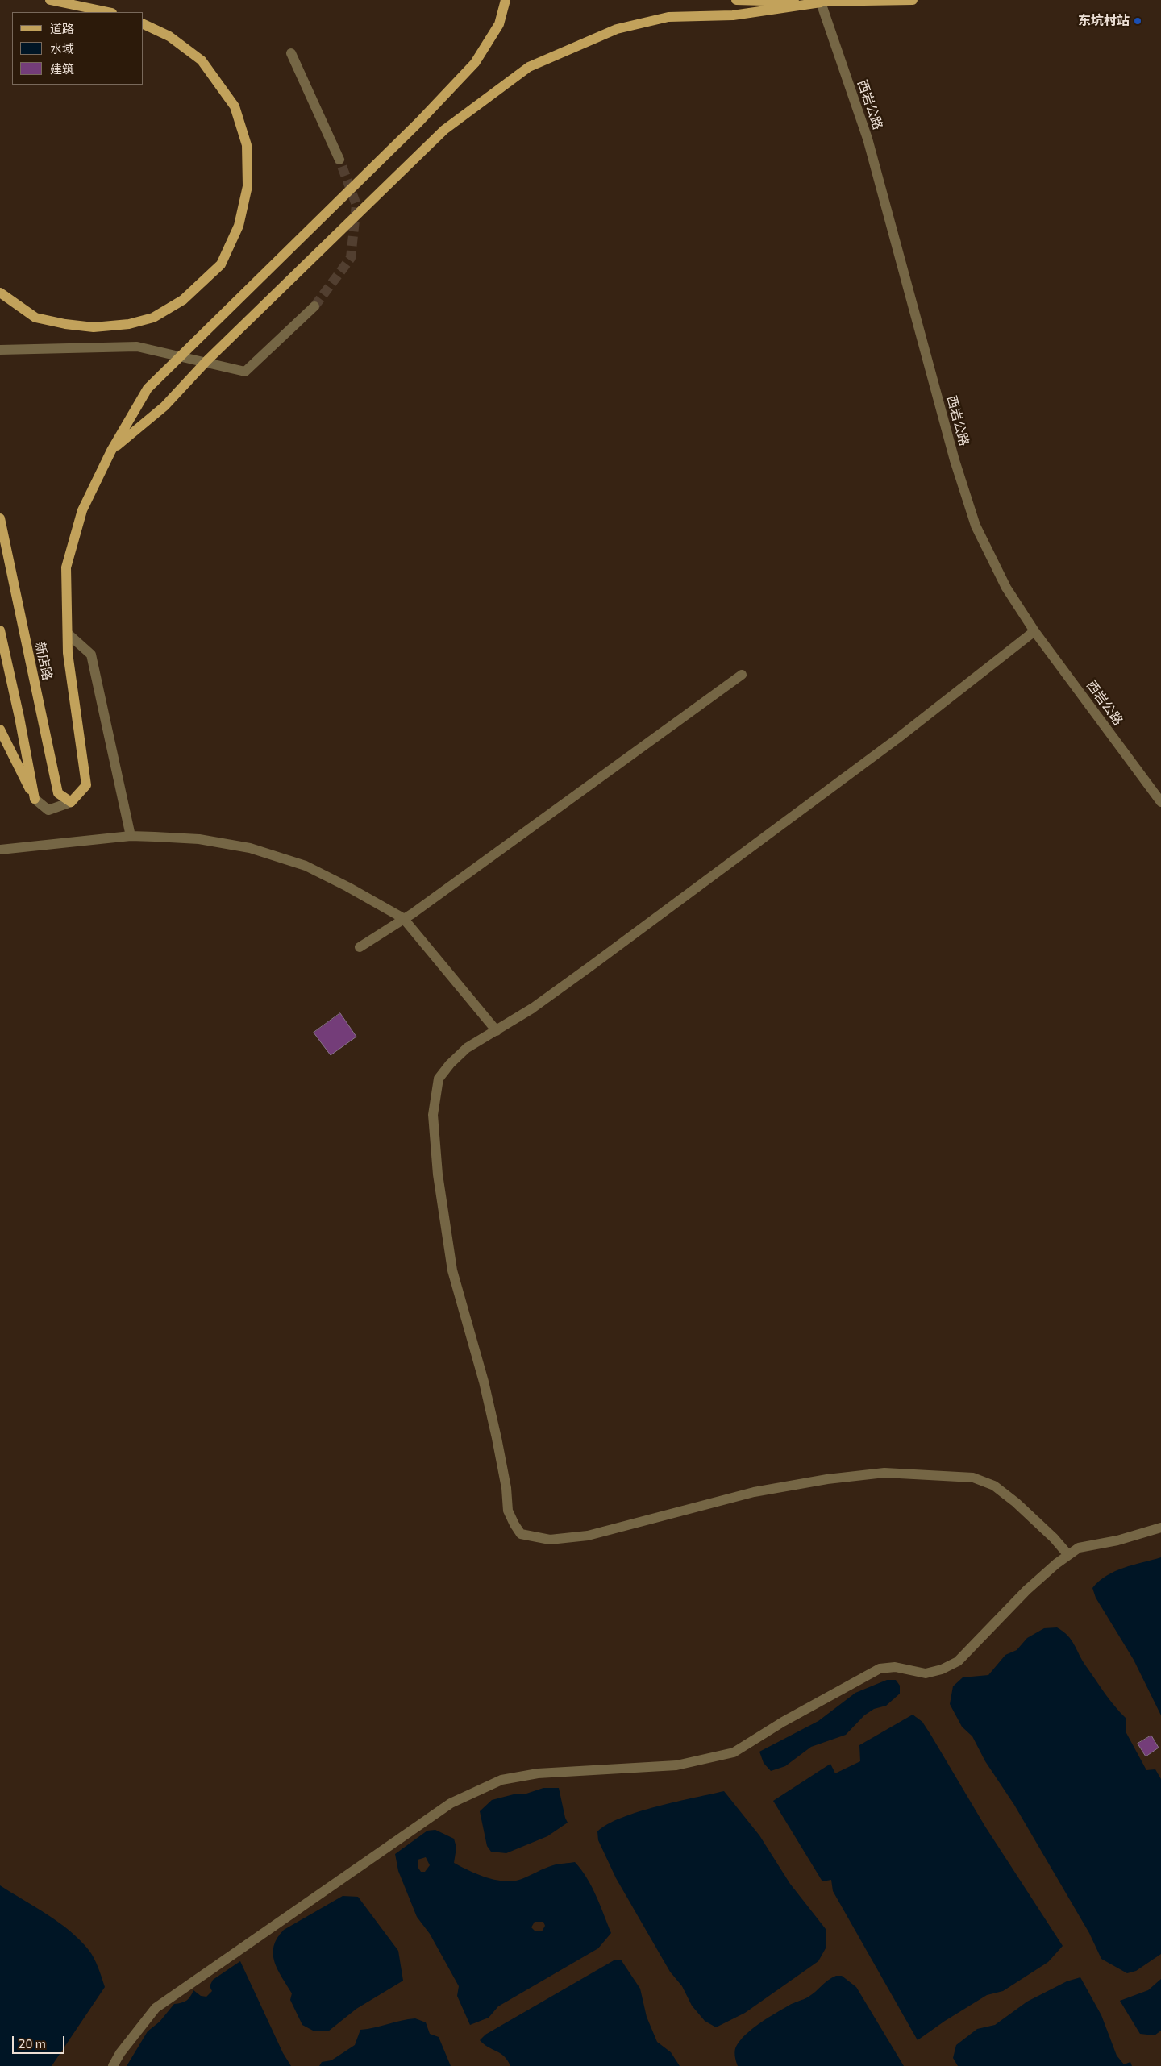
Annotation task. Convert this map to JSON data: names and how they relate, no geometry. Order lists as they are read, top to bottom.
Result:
{
  "streets": {
    "main road": ["新店路"],
    "street": ["西岩公路"]
  },
  "places": ["东坑村站"],
  "legend": ["道路", "水域", "建筑"],
  "scale_bar": "20 m"
}
